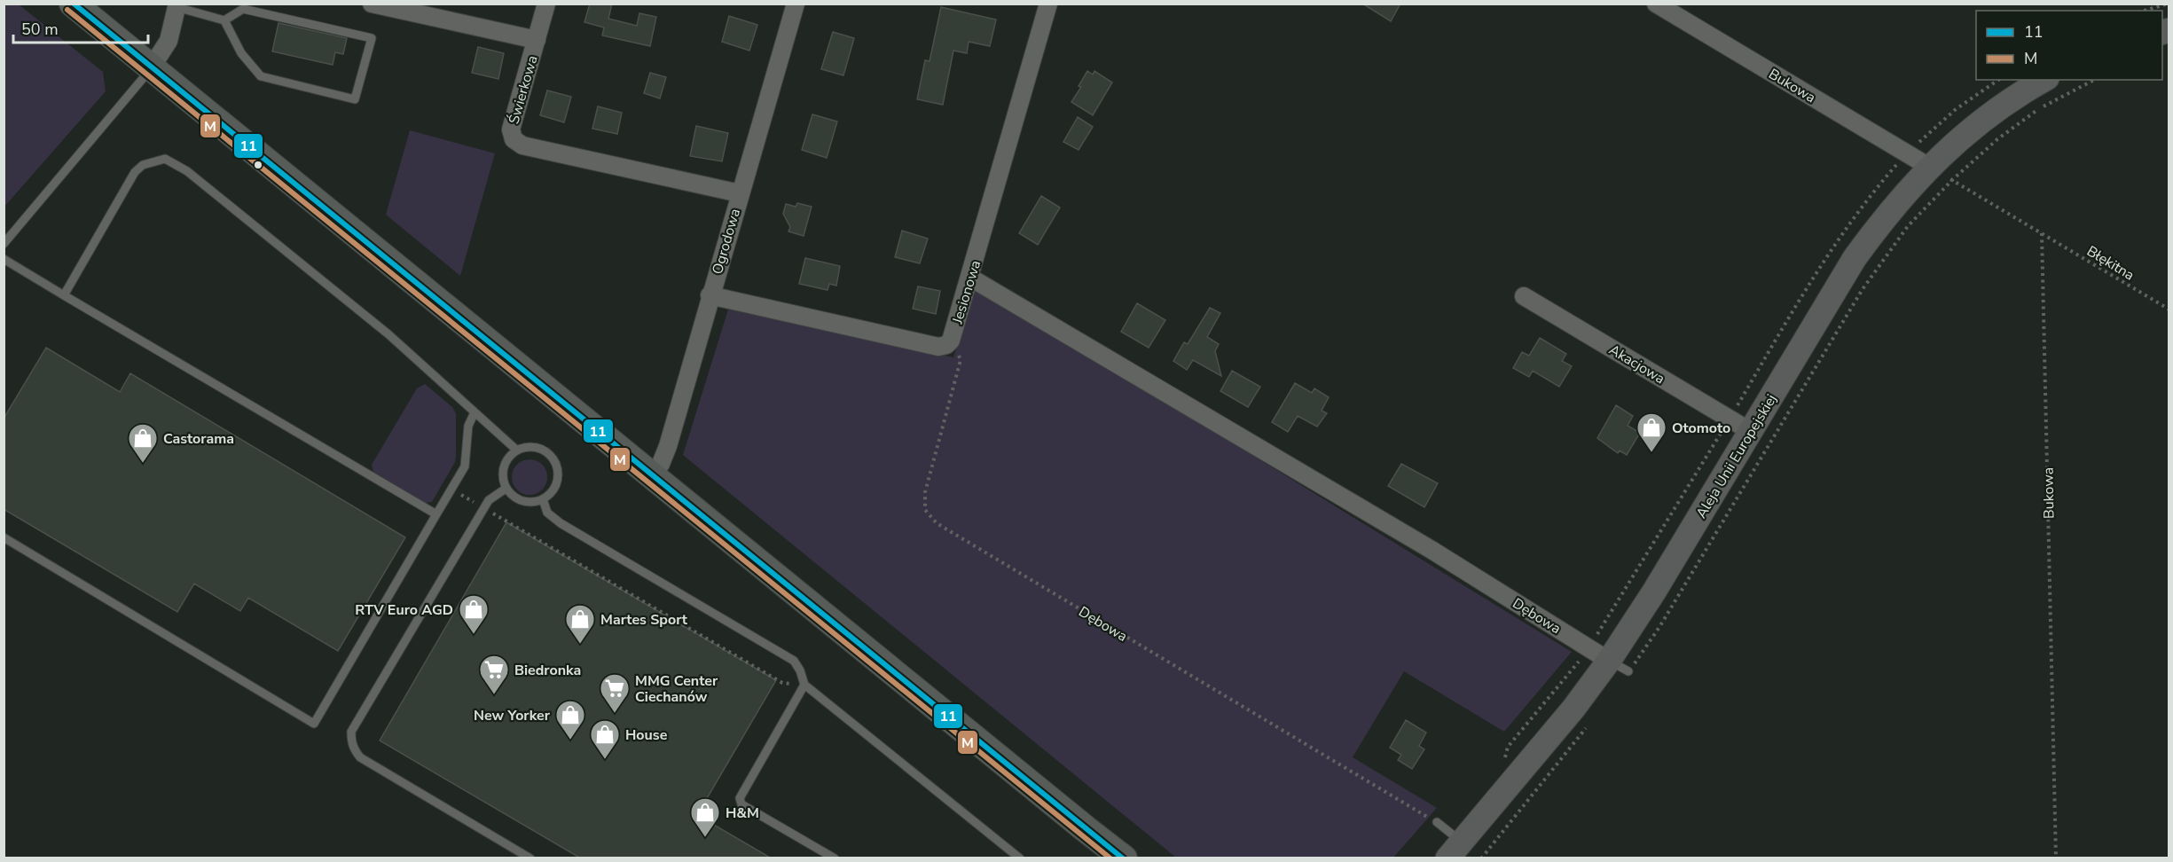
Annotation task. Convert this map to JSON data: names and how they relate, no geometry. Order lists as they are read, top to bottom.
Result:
{
  "streets": {
    "main road": ["Aleja Unii Europejskiej"],
    "street": [
      "Bukowa",
      "Świerkowa",
      "Ogrodowa",
      "Jesionowa",
      "Akacjowa",
      "Dębowa"
    ],
    "path": ["Błękitna"]
  },
  "crossings": [
    ["Bukowa", "Błękitna"],
    ["Bukowa", "Aleja Unii Europejskiej"],
    ["Świerkowa", "Ogrodowa"],
    ["Ogrodowa", "Jesionowa"],
    ["Jesionowa", "Dębowa"],
    ["Akacjowa", "Aleja Unii Europejskiej"],
    ["Aleja Unii Europejskiej", "Dębowa"]
  ],
  "places": {
    "shop": [
      "Otomoto",
      "Castorama",
      "RTV Euro AGD",
      "Martes Sport",
      "New Yorker",
      "House",
      "H&M"
    ],
    "supermarket": ["Biedronka", "MMG Center Ciechanów"]
  },
  "lines": ["transit line 11", "transit line M"],
  "legend": ["11", "M"],
  "scale_bar": "50 m"
}
